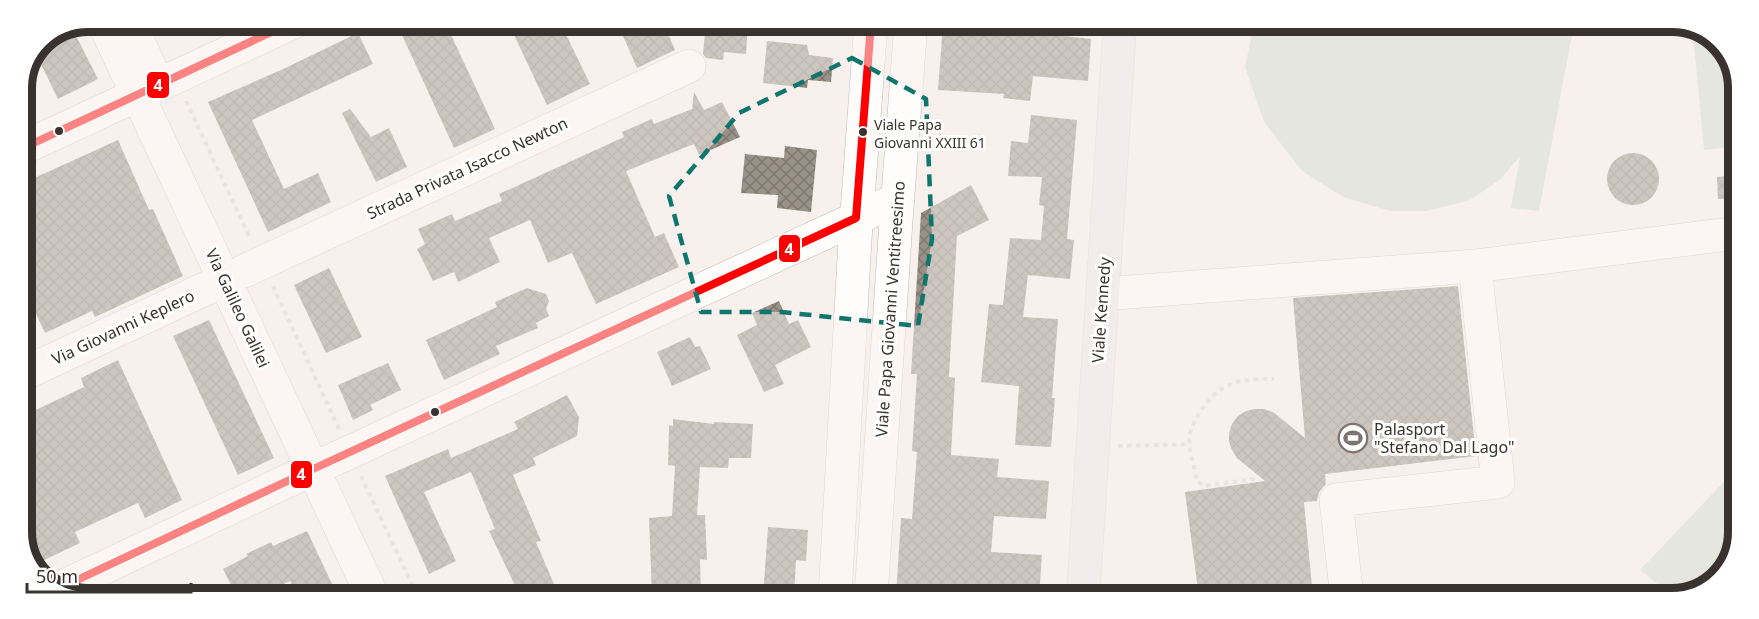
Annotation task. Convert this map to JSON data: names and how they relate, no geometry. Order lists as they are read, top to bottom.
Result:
{
  "streets": {
    "main road": ["Viale Kennedy"],
    "street": [
      "Strada Privata Isacco Newton",
      "Via Galileo Galilei",
      "Viale Papa Giovanni Ventitreesimo",
      "Via Giovanni Keplero"
    ]
  },
  "crossings": [
    ["Strada Privata Isacco Newton", "Via Galileo Galilei"],
    ["Strada Privata Isacco Newton", "Via Giovanni Keplero"],
    ["Via Galileo Galilei", "Via Giovanni Keplero"]
  ],
  "places": {
    "other": ["Viale Papa Giovanni XXIII 61"],
    "sports": ["Palasport \"Stefano Dal Lago\""]
  },
  "lines": ["transit line 4"],
  "scale_bar": "50 m"
}
